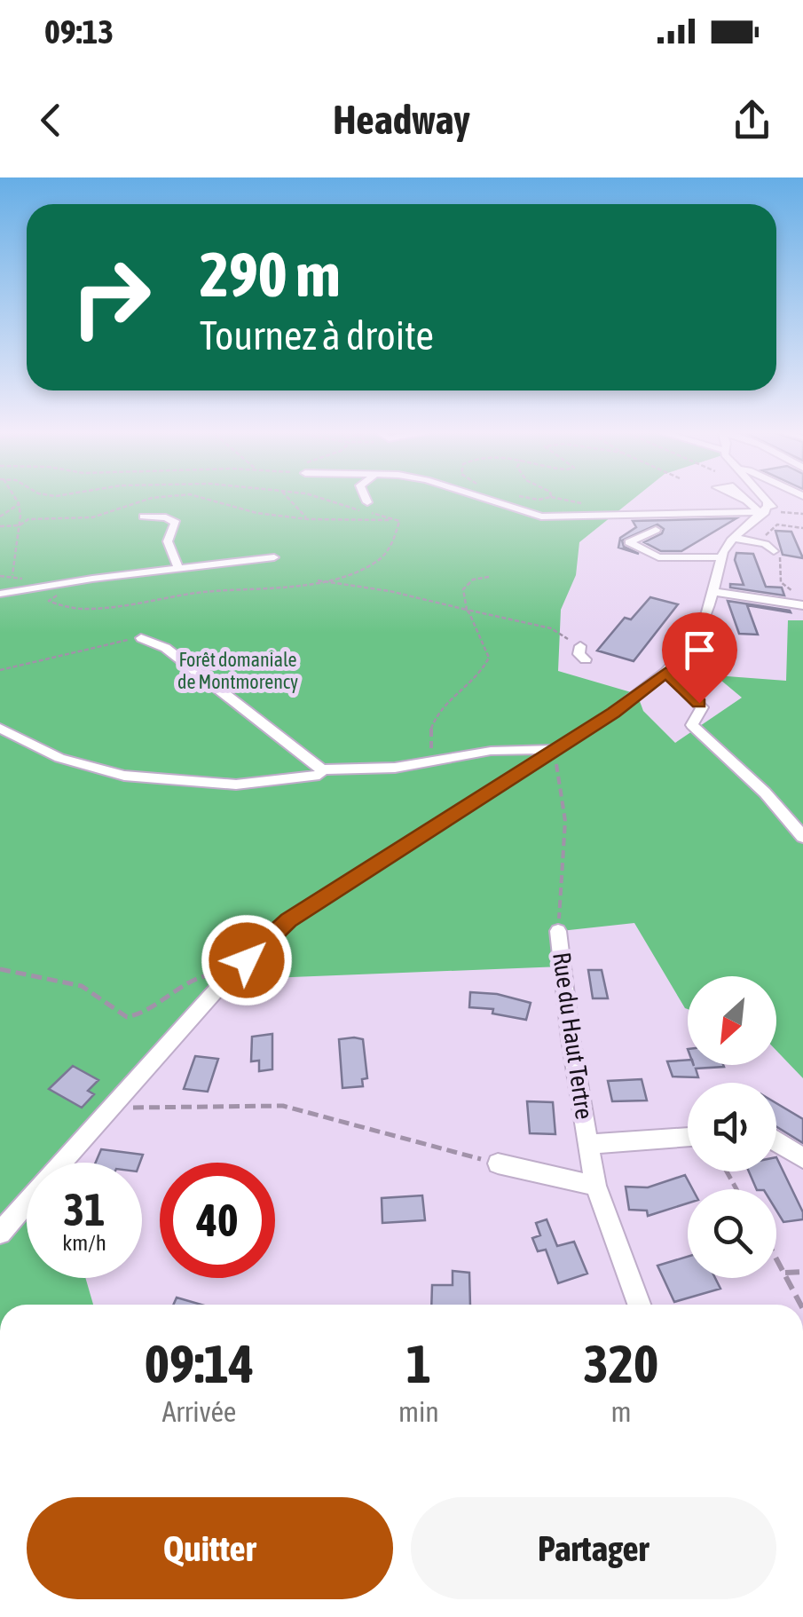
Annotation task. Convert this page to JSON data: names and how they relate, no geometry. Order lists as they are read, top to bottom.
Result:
{
  "streets": {
    "street": ["Rue du Haut Tertre"]
  },
  "parks": ["Forêt domaniale de Montmorency"],
  "north": "bottom left",
  "page": {
    "status": "09:13",
    "header": "Headway",
    "turn": ["290 m", "Tournez à droite"],
    "speed": "31 km/h",
    "limit": "40",
    "eta": [
      "09:14",
      "Arrivée",
      "1",
      "min",
      "320",
      "m"
    ],
    "buttons": ["Quitter", "Partager"]
  }
}
